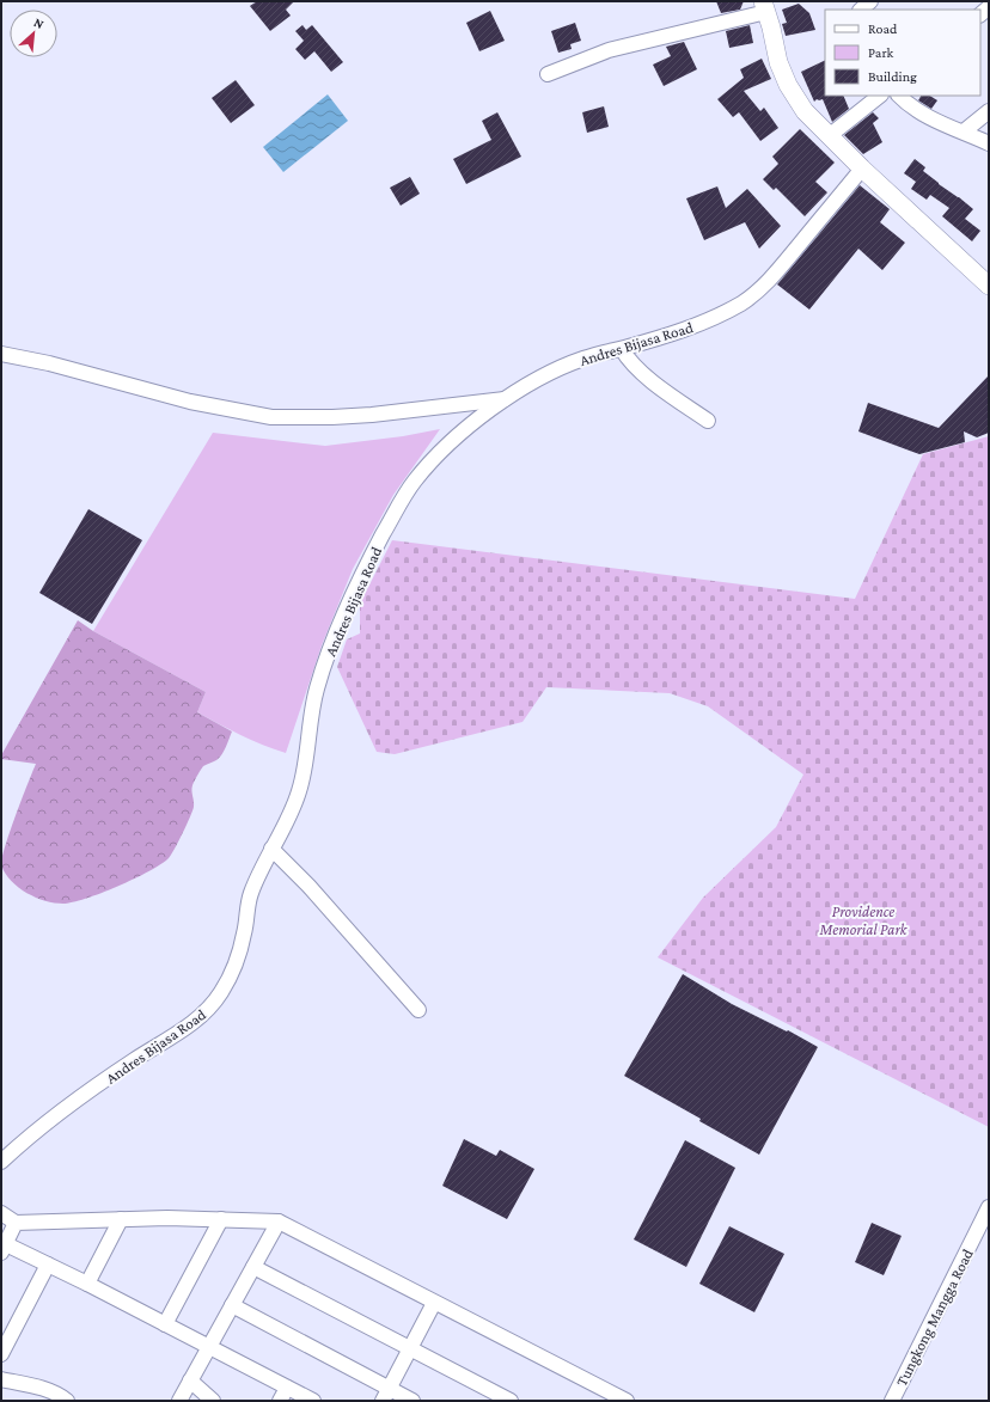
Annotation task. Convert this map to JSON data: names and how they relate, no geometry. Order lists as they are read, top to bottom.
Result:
{
  "streets": {
    "street": ["Andres Bijasa Road", "Tungkong Mangga Road"]
  },
  "parks": ["Providence Memorial Park"],
  "legend": ["Road", "Park", "Building"],
  "north": "top right"
}
